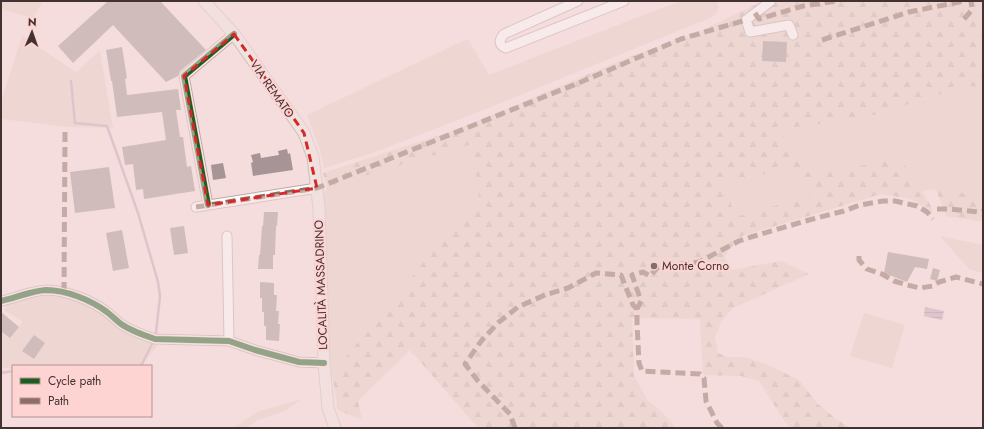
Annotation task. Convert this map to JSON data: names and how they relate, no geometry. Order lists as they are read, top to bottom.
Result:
{
  "streets": {
    "main road": ["VIA REMATO", "LOCALITÀ MASSADRINO"]
  },
  "crossings": [
    ["VIA REMATO", "LOCALITÀ MASSADRINO"]
  ],
  "places": ["Monte Corno"],
  "legend": ["Cycle path", "Path"],
  "north": "top"
}
